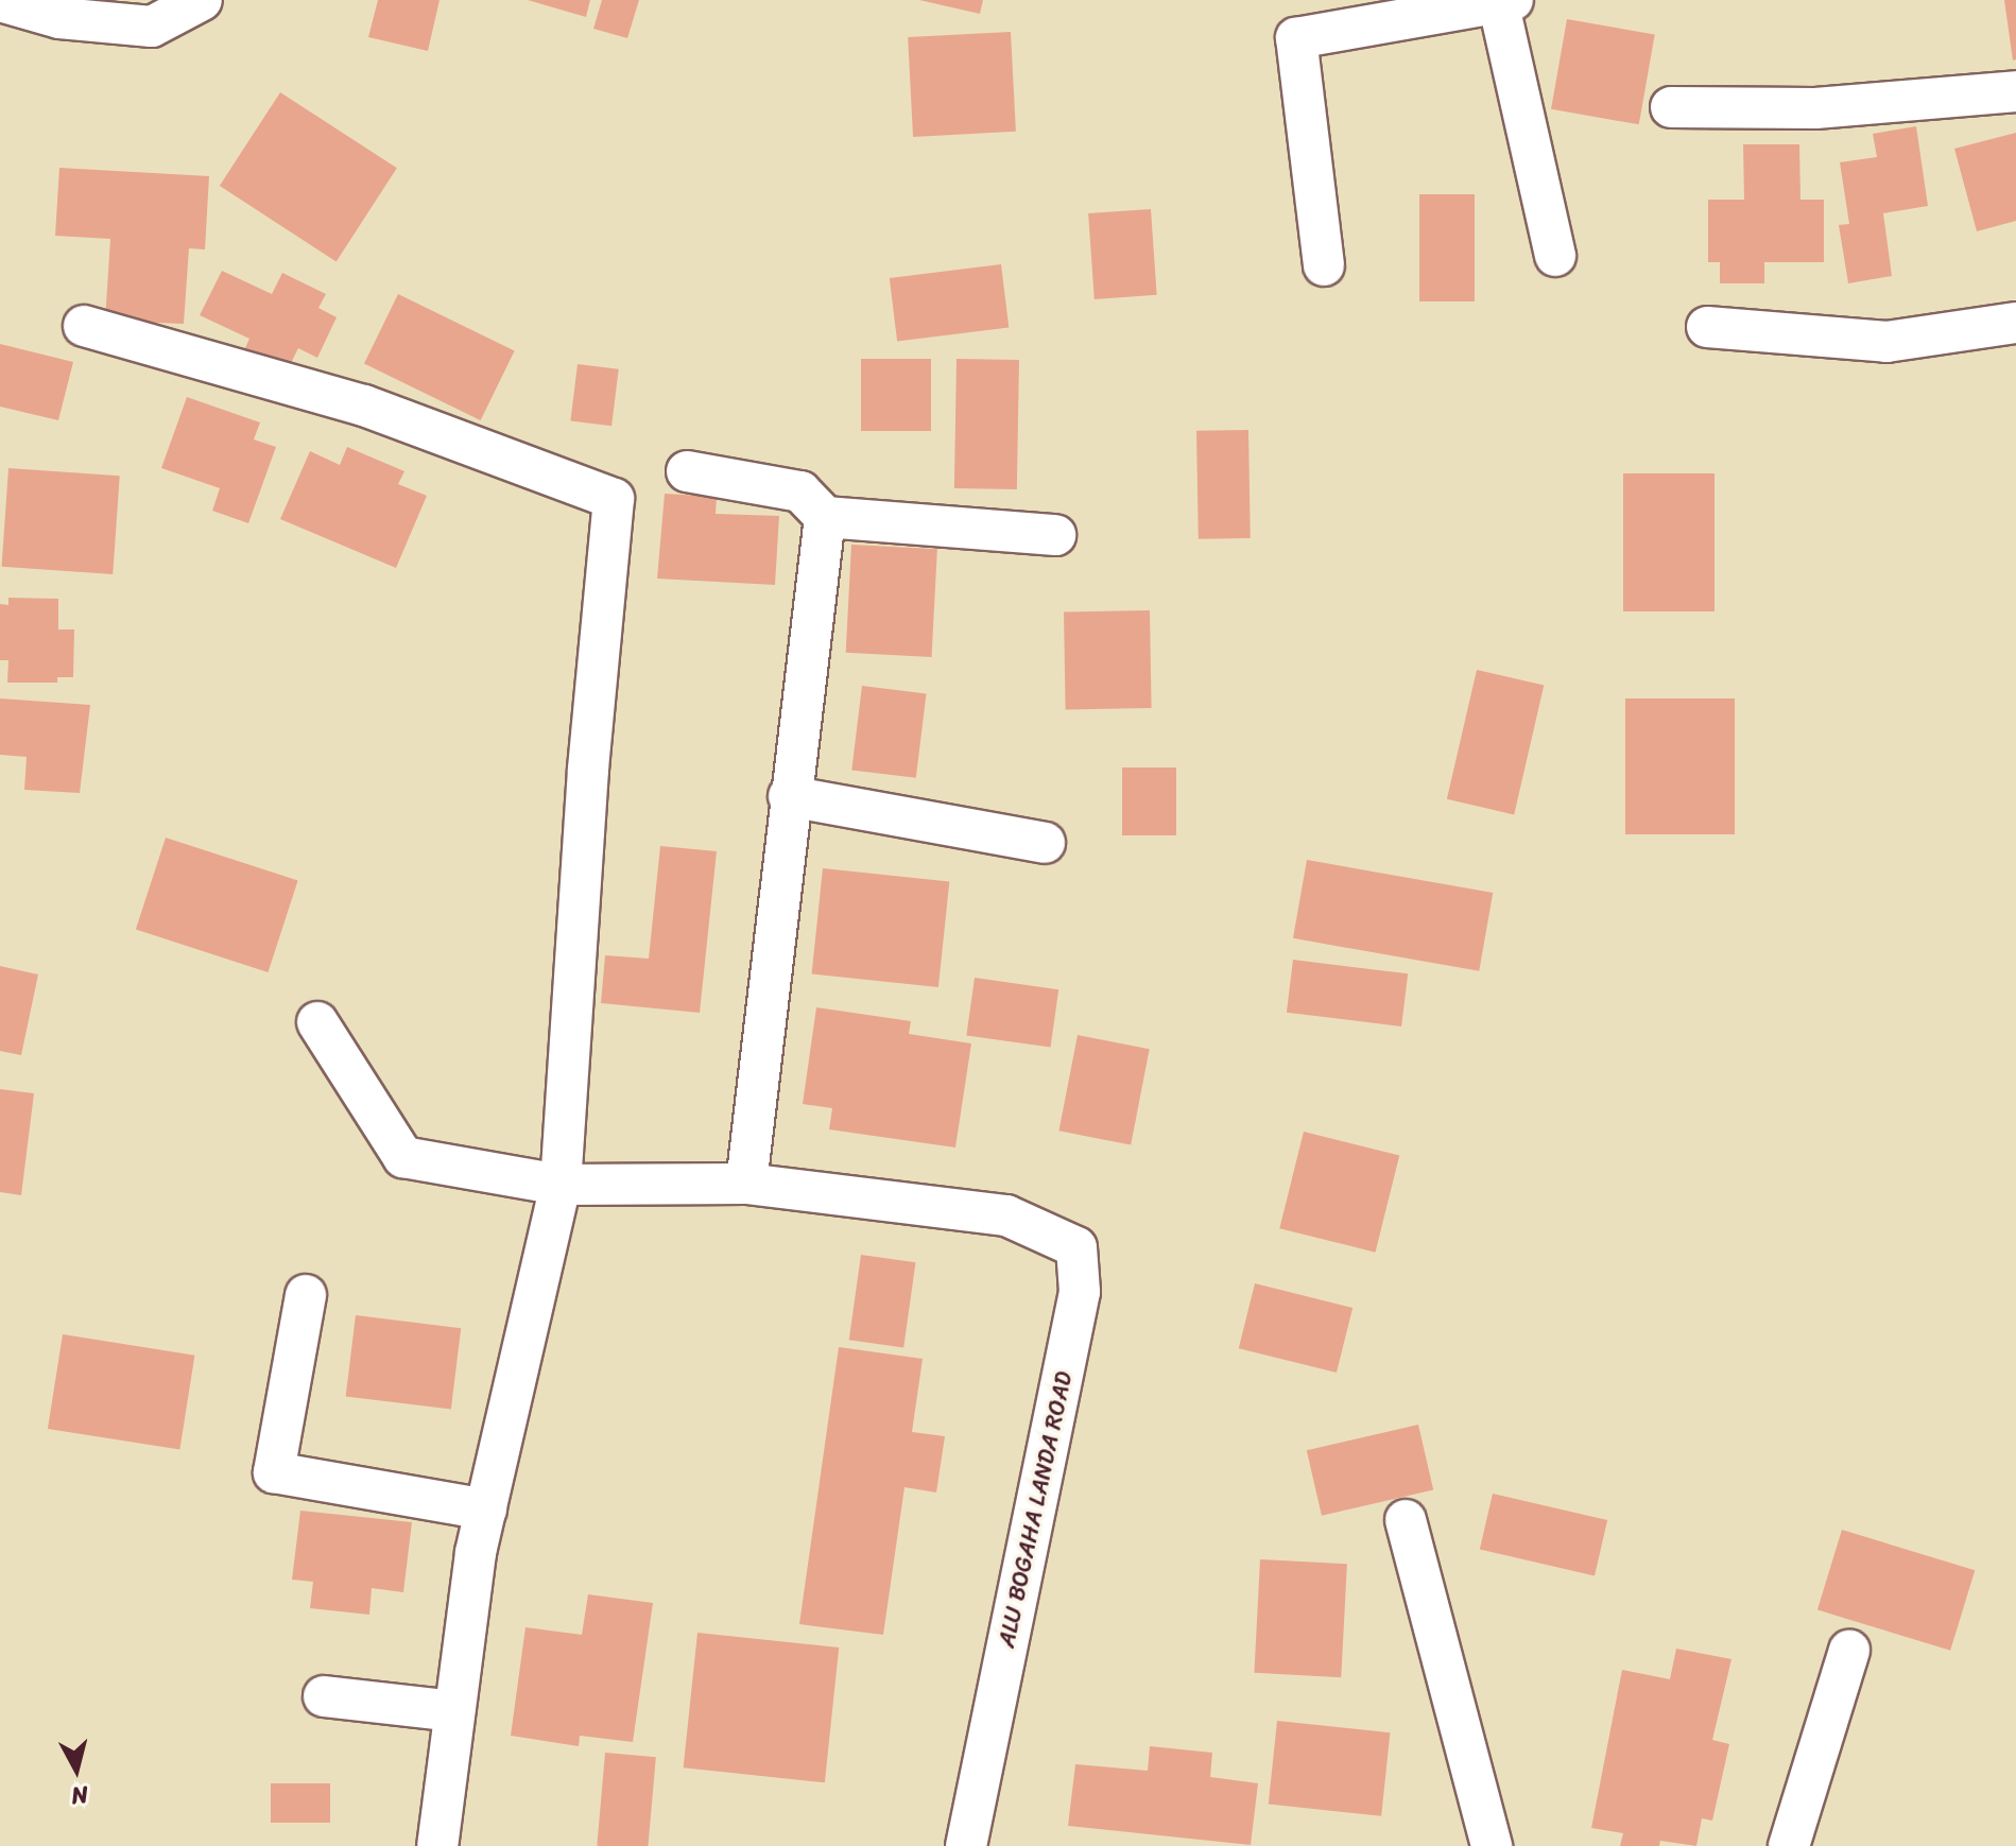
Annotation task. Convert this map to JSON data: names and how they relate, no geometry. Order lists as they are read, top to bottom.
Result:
{
  "streets": {
    "street": ["ALU BOGAHA LANDA ROAD"]
  },
  "north": "bottom"
}
